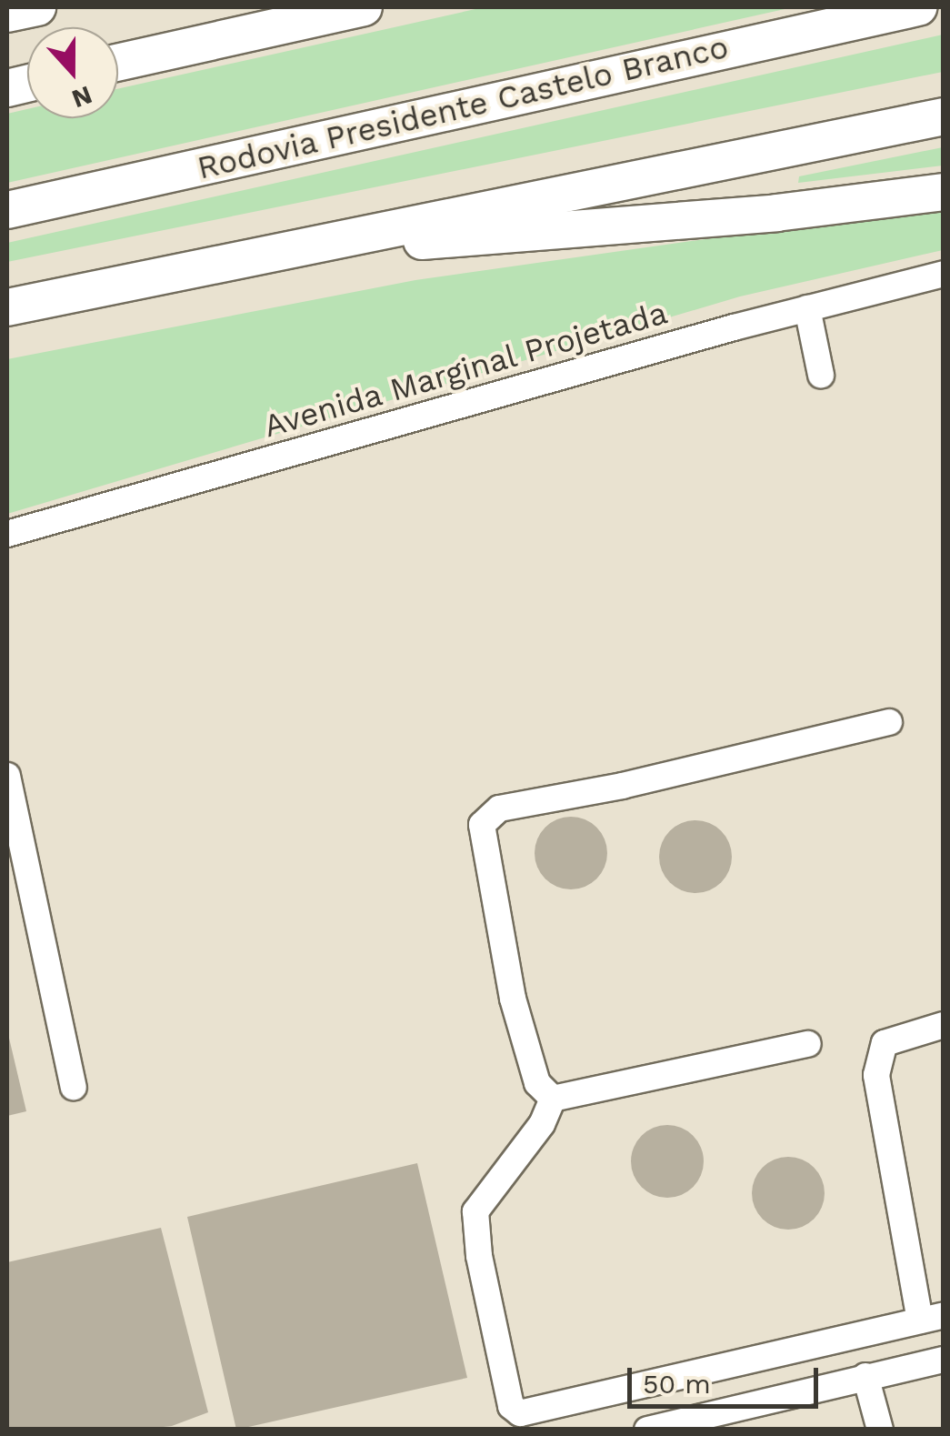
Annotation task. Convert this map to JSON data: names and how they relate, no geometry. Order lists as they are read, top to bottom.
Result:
{
  "streets": {
    "highway": ["Rodovia Presidente Castelo Branco"],
    "street": ["Avenida Marginal Projetada"]
  },
  "scale_bar": "50 m",
  "north": "bottom"
}
